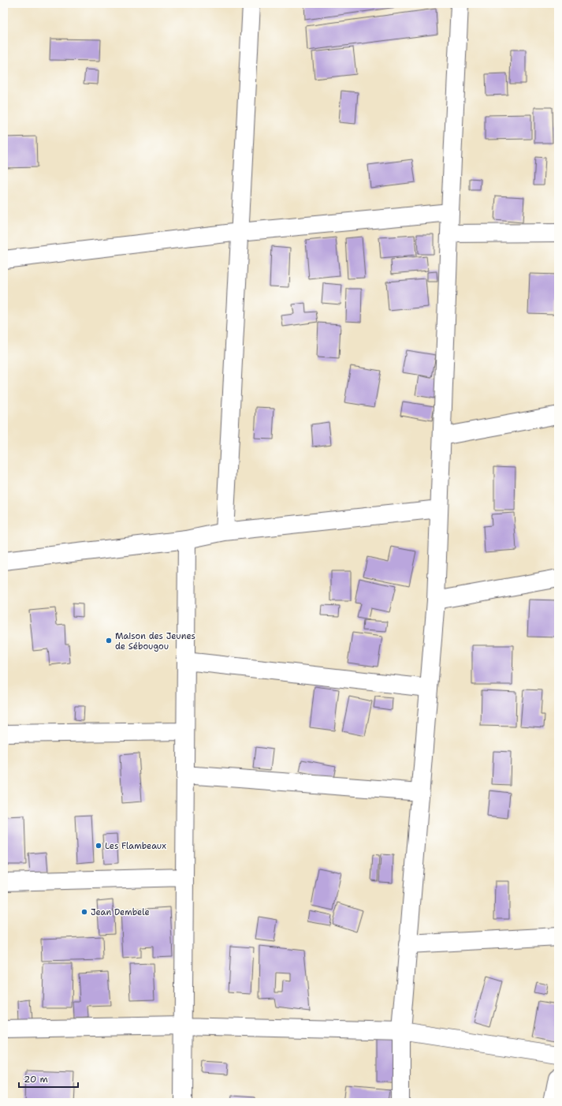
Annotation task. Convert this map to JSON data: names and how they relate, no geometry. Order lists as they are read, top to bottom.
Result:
{
  "places": ["Maison des Jeunes de Sébougou", "Les Flambeaux", "Jean Dembele"],
  "scale_bar": "20 m"
}
